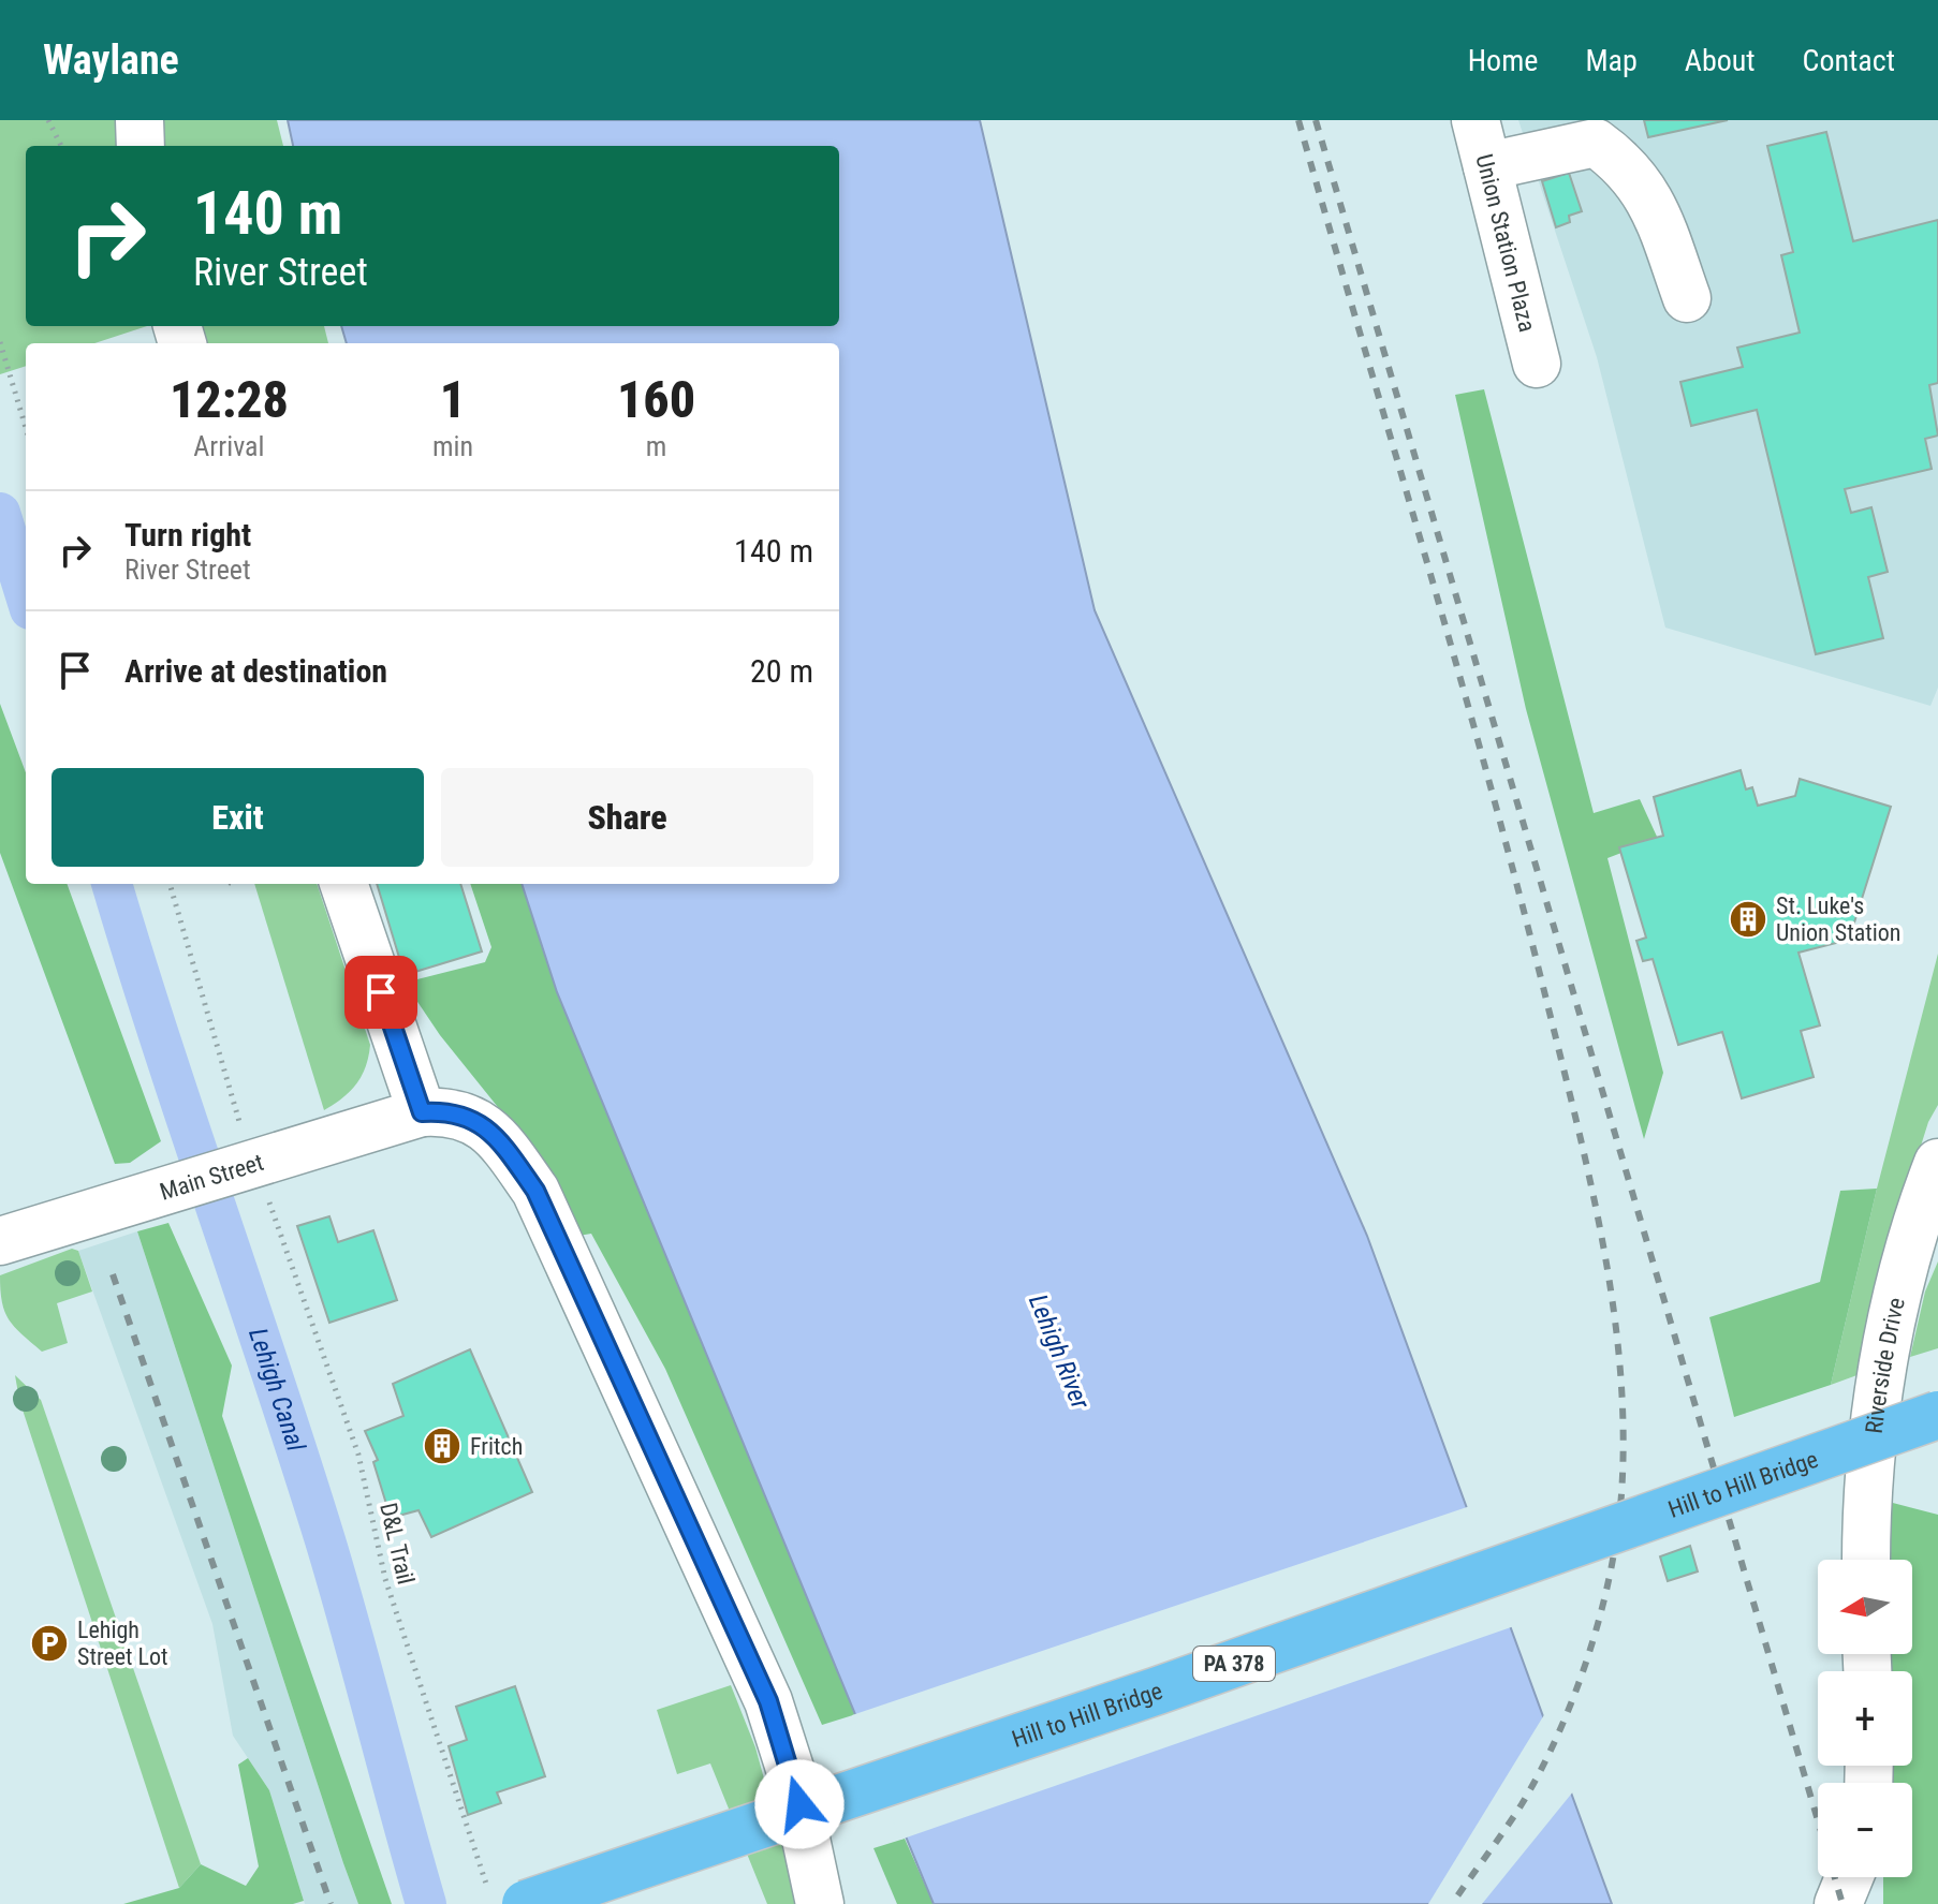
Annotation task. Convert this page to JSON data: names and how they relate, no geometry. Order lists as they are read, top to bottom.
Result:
{
  "streets": {
    "highway": ["Hill to Hill Bridge", "PA 378"],
    "street": ["Union Station Plaza", "Main Street", "Riverside Drive"],
    "path": ["D&L Trail"]
  },
  "crossings": [
    ["Main Street", "D&L Trail"],
    ["Hill to Hill Bridge", "D&L Trail"]
  ],
  "water": ["Lehigh River", "Lehigh Canal"],
  "places": {
    "building": ["St. Luke's Union Station", "Fritch"],
    "parking": ["Lehigh Street Lot"]
  },
  "north": "left",
  "page": {
    "header": "Waylane",
    "nav": [
      "Home",
      "Map",
      "About",
      "Contact"
    ],
    "turn": ["140 m", "River Street"],
    "eta": [
      "12:28",
      "Arrival",
      "1",
      "min",
      "160",
      "m"
    ],
    "list": [
      {
        "name": "Turn right",
        "note": "River Street",
        "value": "140 m"
      },
      {
        "name": "Arrive at destination",
        "value": "20 m"
      }
    ],
    "buttons": ["Exit", "Share"],
    "map_buttons": ["+", "−"]
  }
}
